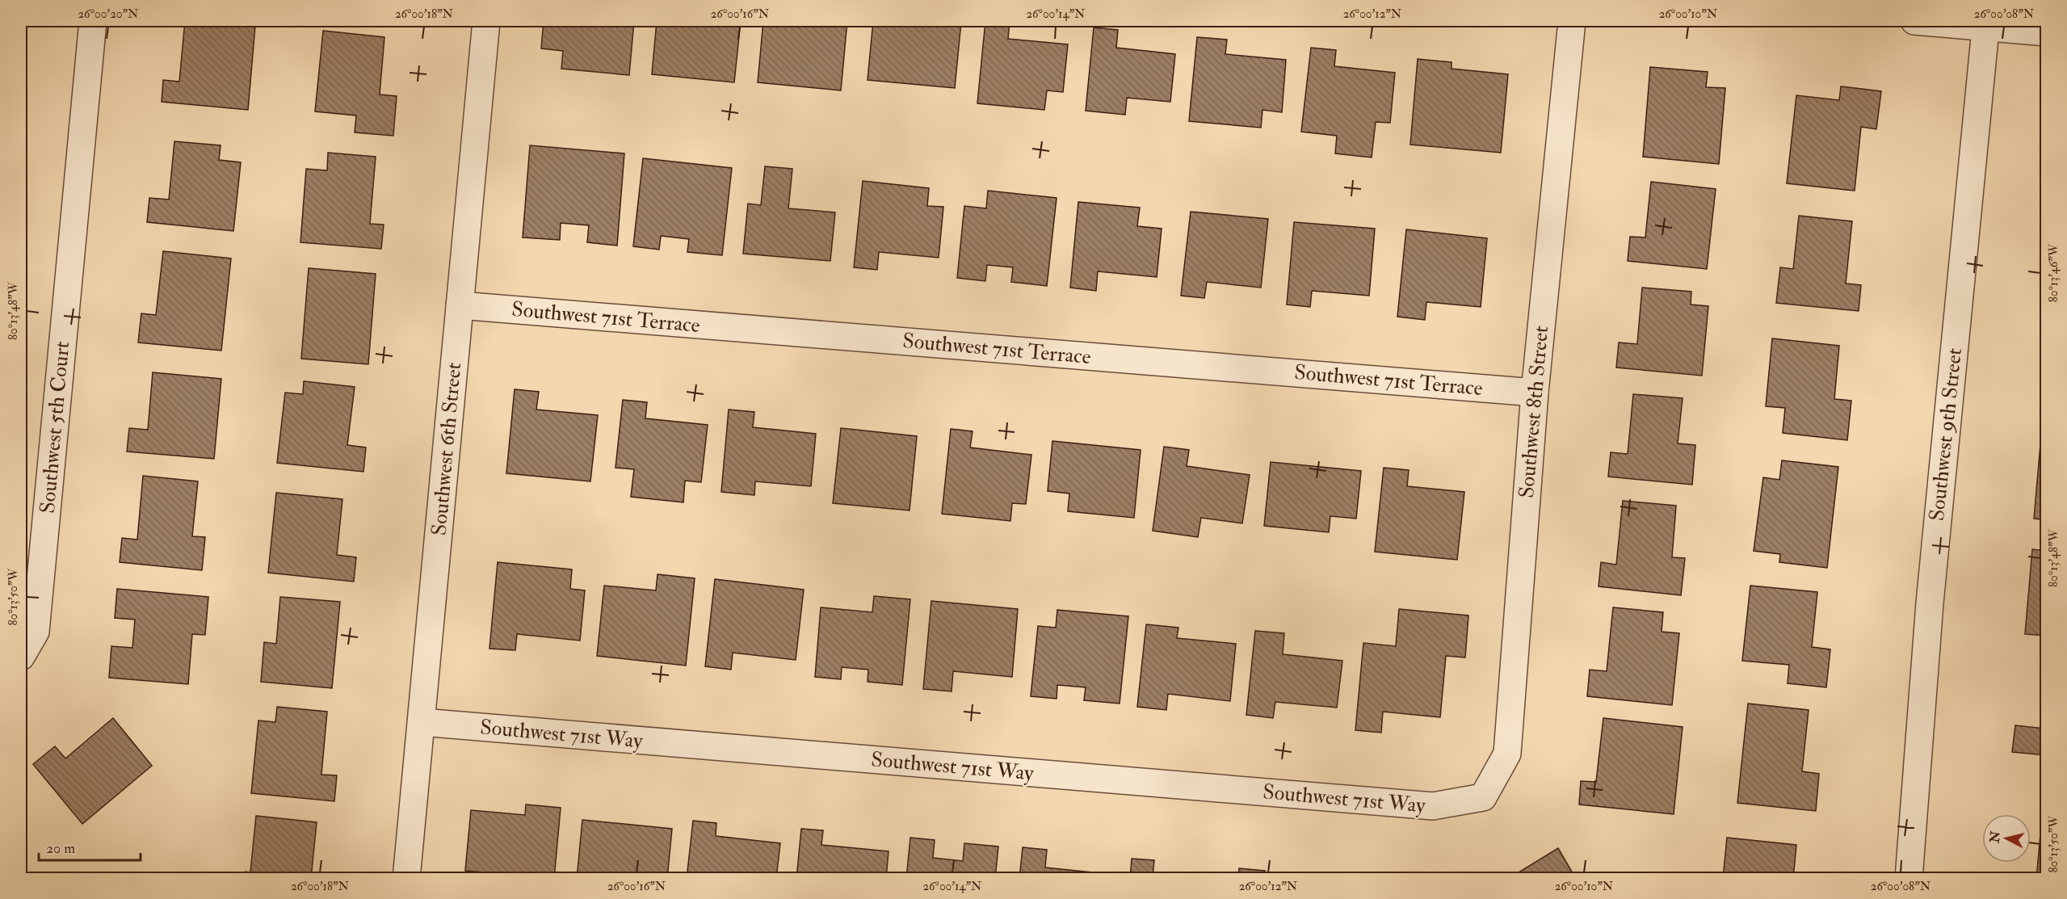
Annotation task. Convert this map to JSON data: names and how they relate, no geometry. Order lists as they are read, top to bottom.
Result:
{
  "streets": {
    "street": [
      "Southwest 71st Terrace",
      "Southwest 8th Street",
      "Southwest 5th Court",
      "Southwest 9th Street",
      "Southwest 6th Street",
      "Southwest 71st Way"
    ]
  },
  "crossings": [
    ["Southwest 71st Terrace", "Southwest 8th Street"],
    ["Southwest 71st Terrace", "Southwest 6th Street"],
    ["Southwest 8th Street", "Southwest 71st Way"],
    ["Southwest 6th Street", "Southwest 71st Way"]
  ],
  "scale_bar": "20 m",
  "north": "left",
  "coordinates": [
    "26°00'20\"N",
    "26°00'18\"N",
    "26°00'16\"N",
    "26°00'14\"N",
    "26°00'12\"N",
    "26°00'10\"N",
    "26°00'08\"N",
    "80°13'46\"W",
    "80°13'48\"W",
    "80°13'50\"W"
  ]
}
